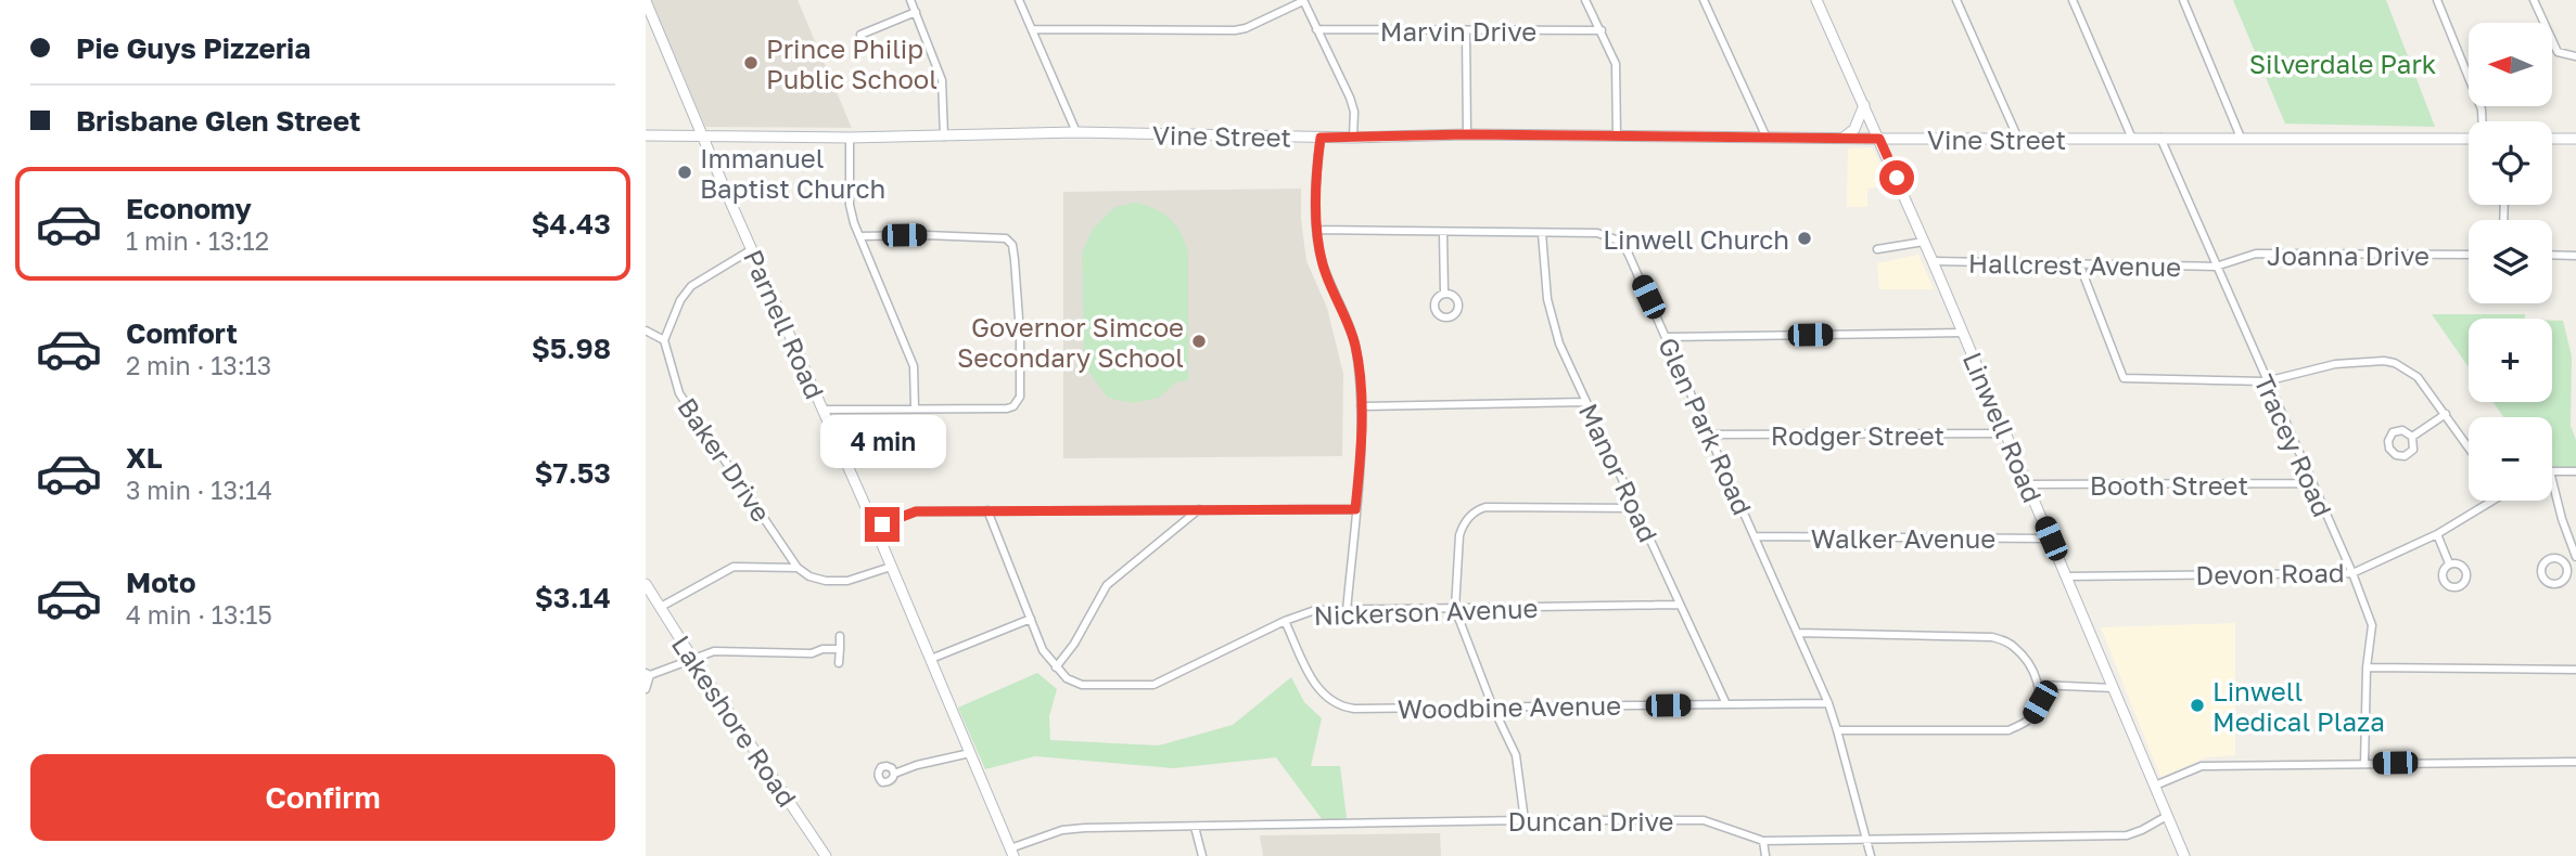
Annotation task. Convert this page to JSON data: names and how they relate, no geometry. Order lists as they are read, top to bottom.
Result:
{
  "streets": {
    "street": [
      "Marvin Drive",
      "Vine Street",
      "Joanna Drive",
      "Hallcrest Avenue",
      "Parnell Road",
      "Glen Park Road",
      "Linwell Road",
      "Rodger Street",
      "Tracey Road",
      "Baker Drive",
      "Manor Road",
      "Booth Street",
      "Walker Avenue",
      "Devon Road",
      "Nickerson Avenue",
      "Woodbine Avenue",
      "Lakeshore Road",
      "Duncan Drive"
    ]
  },
  "crossings": [
    ["Vine Street", "Parnell Road"],
    ["Vine Street", "Linwell Road"],
    ["Vine Street", "Tracey Road"],
    ["Joanna Drive", "Hallcrest Avenue"],
    ["Joanna Drive", "Tracey Road"],
    ["Hallcrest Avenue", "Linwell Road"],
    ["Hallcrest Avenue", "Tracey Road"],
    ["Parnell Road", "Duncan Drive"],
    ["Glen Park Road", "Rodger Street"],
    ["Glen Park Road", "Manor Road"],
    ["Glen Park Road", "Walker Avenue"],
    ["Glen Park Road", "Woodbine Avenue"],
    ["Glen Park Road", "Duncan Drive"],
    ["Linwell Road", "Rodger Street"],
    ["Linwell Road", "Booth Street"],
    ["Linwell Road", "Walker Avenue"],
    ["Linwell Road", "Devon Road"],
    ["Linwell Road", "Duncan Drive"],
    ["Tracey Road", "Booth Street"],
    ["Tracey Road", "Devon Road"],
    ["Manor Road", "Nickerson Avenue"],
    ["Manor Road", "Woodbine Avenue"],
    ["Nickerson Avenue", "Woodbine Avenue"]
  ],
  "parks": ["Silverdale Park"],
  "places": [
    "Prince Philip Public School",
    "Immanuel Baptist Church",
    "Linwell Church",
    "Governor Simcoe Secondary School",
    "Linwell Medical Plaza"
  ],
  "north": "left",
  "page": {
    "banner": ["Pie Guys Pizzeria", "Brisbane Glen Street"],
    "map_buttons": ["+", "−"],
    "list": [
      {
        "name": "Economy",
        "note": "1 min · 13:12",
        "value": "$4.43"
      },
      {
        "name": "Comfort",
        "note": "2 min · 13:13",
        "value": "$5.98"
      },
      {
        "name": "XL",
        "note": "3 min · 13:14",
        "value": "$7.53"
      },
      {
        "name": "Moto",
        "note": "4 min · 13:15",
        "value": "$3.14"
      }
    ],
    "bubble": "4 min",
    "buttons": "Confirm"
  }
}
